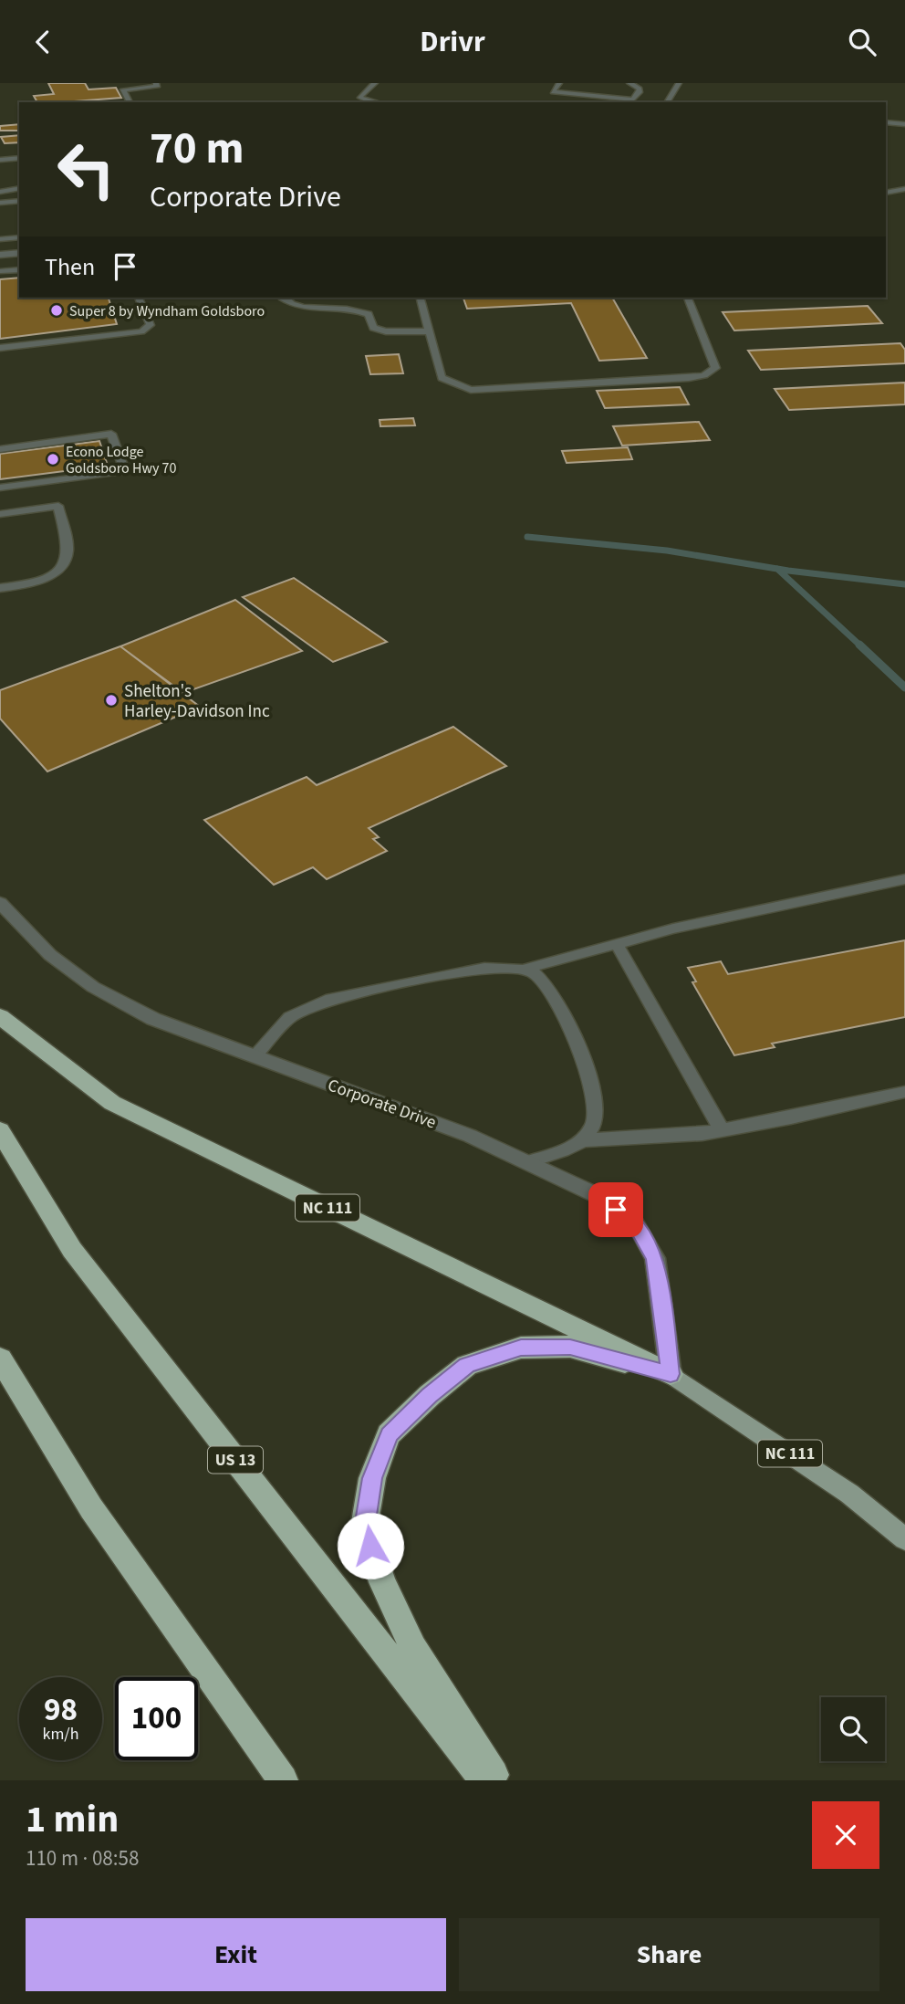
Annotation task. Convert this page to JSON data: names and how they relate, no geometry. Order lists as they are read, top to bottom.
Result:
{
  "streets": {
    "highway": ["NC 111", "US 13"],
    "street": ["Corporate Drive"]
  },
  "crossings": [
    ["Corporate Drive", "NC 111"]
  ],
  "places": ["Super 8 by Wyndham Goldsboro", "Econo Lodge Goldsboro Hwy 70", "Shelton's Harley-Davidson Inc"],
  "page": {
    "header": "Drivr",
    "turn": ["70 m", "Corporate Drive"],
    "then": "Then",
    "speed": "98 km/h",
    "limit": "100",
    "heading": ["1 min", "110 m · 08:58"],
    "buttons": ["Exit", "Share"]
  }
}
